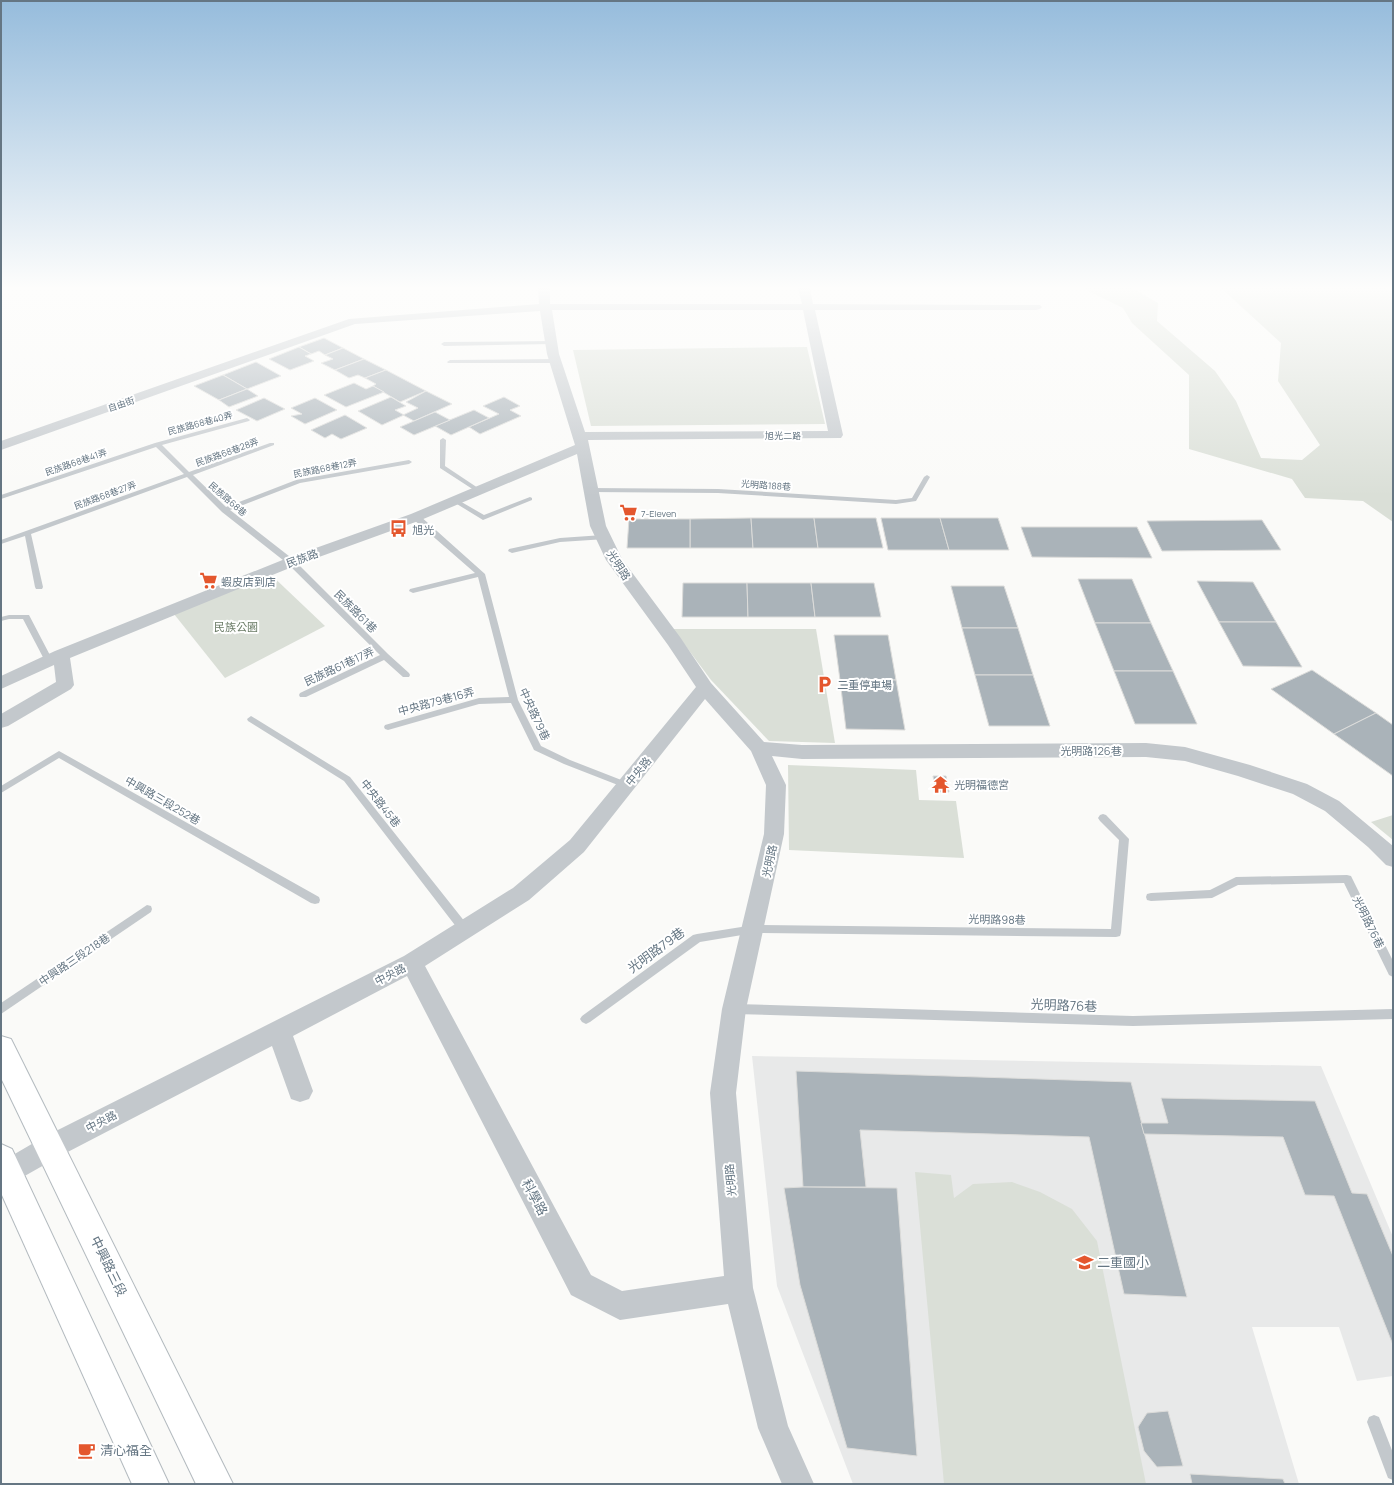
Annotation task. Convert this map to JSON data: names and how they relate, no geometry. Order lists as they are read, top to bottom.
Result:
{
  "streets": {
    "main road": ["中興路三段"],
    "street": [
      "自由街",
      "旭光二路",
      "民族路",
      "光明路",
      "光明路126巷",
      "中央路",
      "科學路"
    ],
    "lane": [
      "民族路68巷40弄",
      "民族路68巷28弄",
      "民族路68巷41弄",
      "民族路68巷12弄",
      "光明路188巷",
      "民族路68巷27弄",
      "民族路68巷",
      "民族路61巷",
      "民族路61巷17弄",
      "中央路79巷16弄",
      "中央路79巷",
      "中興路三段252巷",
      "中央路45巷",
      "光明路98巷",
      "光明路76巷",
      "光明路79巷",
      "中興路三段218巷"
    ]
  },
  "crossings": [
    ["民族路68巷40弄", "民族路68巷41弄"],
    ["民族路68巷40弄", "民族路68巷"],
    ["旭光二路", "民族路"],
    ["旭光二路", "光明路"],
    ["民族路68巷28弄", "民族路68巷27弄"],
    ["民族路68巷28弄", "民族路68巷"],
    ["民族路68巷41弄", "民族路68巷"],
    ["民族路68巷12弄", "民族路68巷"],
    ["光明路188巷", "光明路"],
    ["民族路68巷27弄", "民族路68巷"],
    ["民族路68巷", "民族路"],
    ["民族路68巷", "民族路61巷"],
    ["民族路", "光明路"],
    ["民族路", "民族路61巷"],
    ["光明路", "光明路126巷"],
    ["光明路", "中央路"],
    ["光明路", "光明路98巷"],
    ["光明路", "光明路76巷"],
    ["光明路", "光明路79巷"],
    ["光明路", "科學路"],
    ["民族路61巷", "民族路61巷17弄"],
    ["中央路79巷16弄", "中央路79巷"],
    ["中央路79巷", "中央路"],
    ["中央路", "中央路45巷"],
    ["中央路", "科學路"],
    ["中央路", "中興路三段"],
    ["光明路98巷", "光明路79巷"]
  ],
  "parks": ["民族公園"],
  "places": {
    "supermarket": ["7-Eleven", "蝦皮店到店"],
    "bus stop": ["旭光"],
    "parking": ["二重停車場"],
    "temple": ["光明福德宮"],
    "school or university": ["二重國小"],
    "cafe": ["清心福全"]
  }
}
